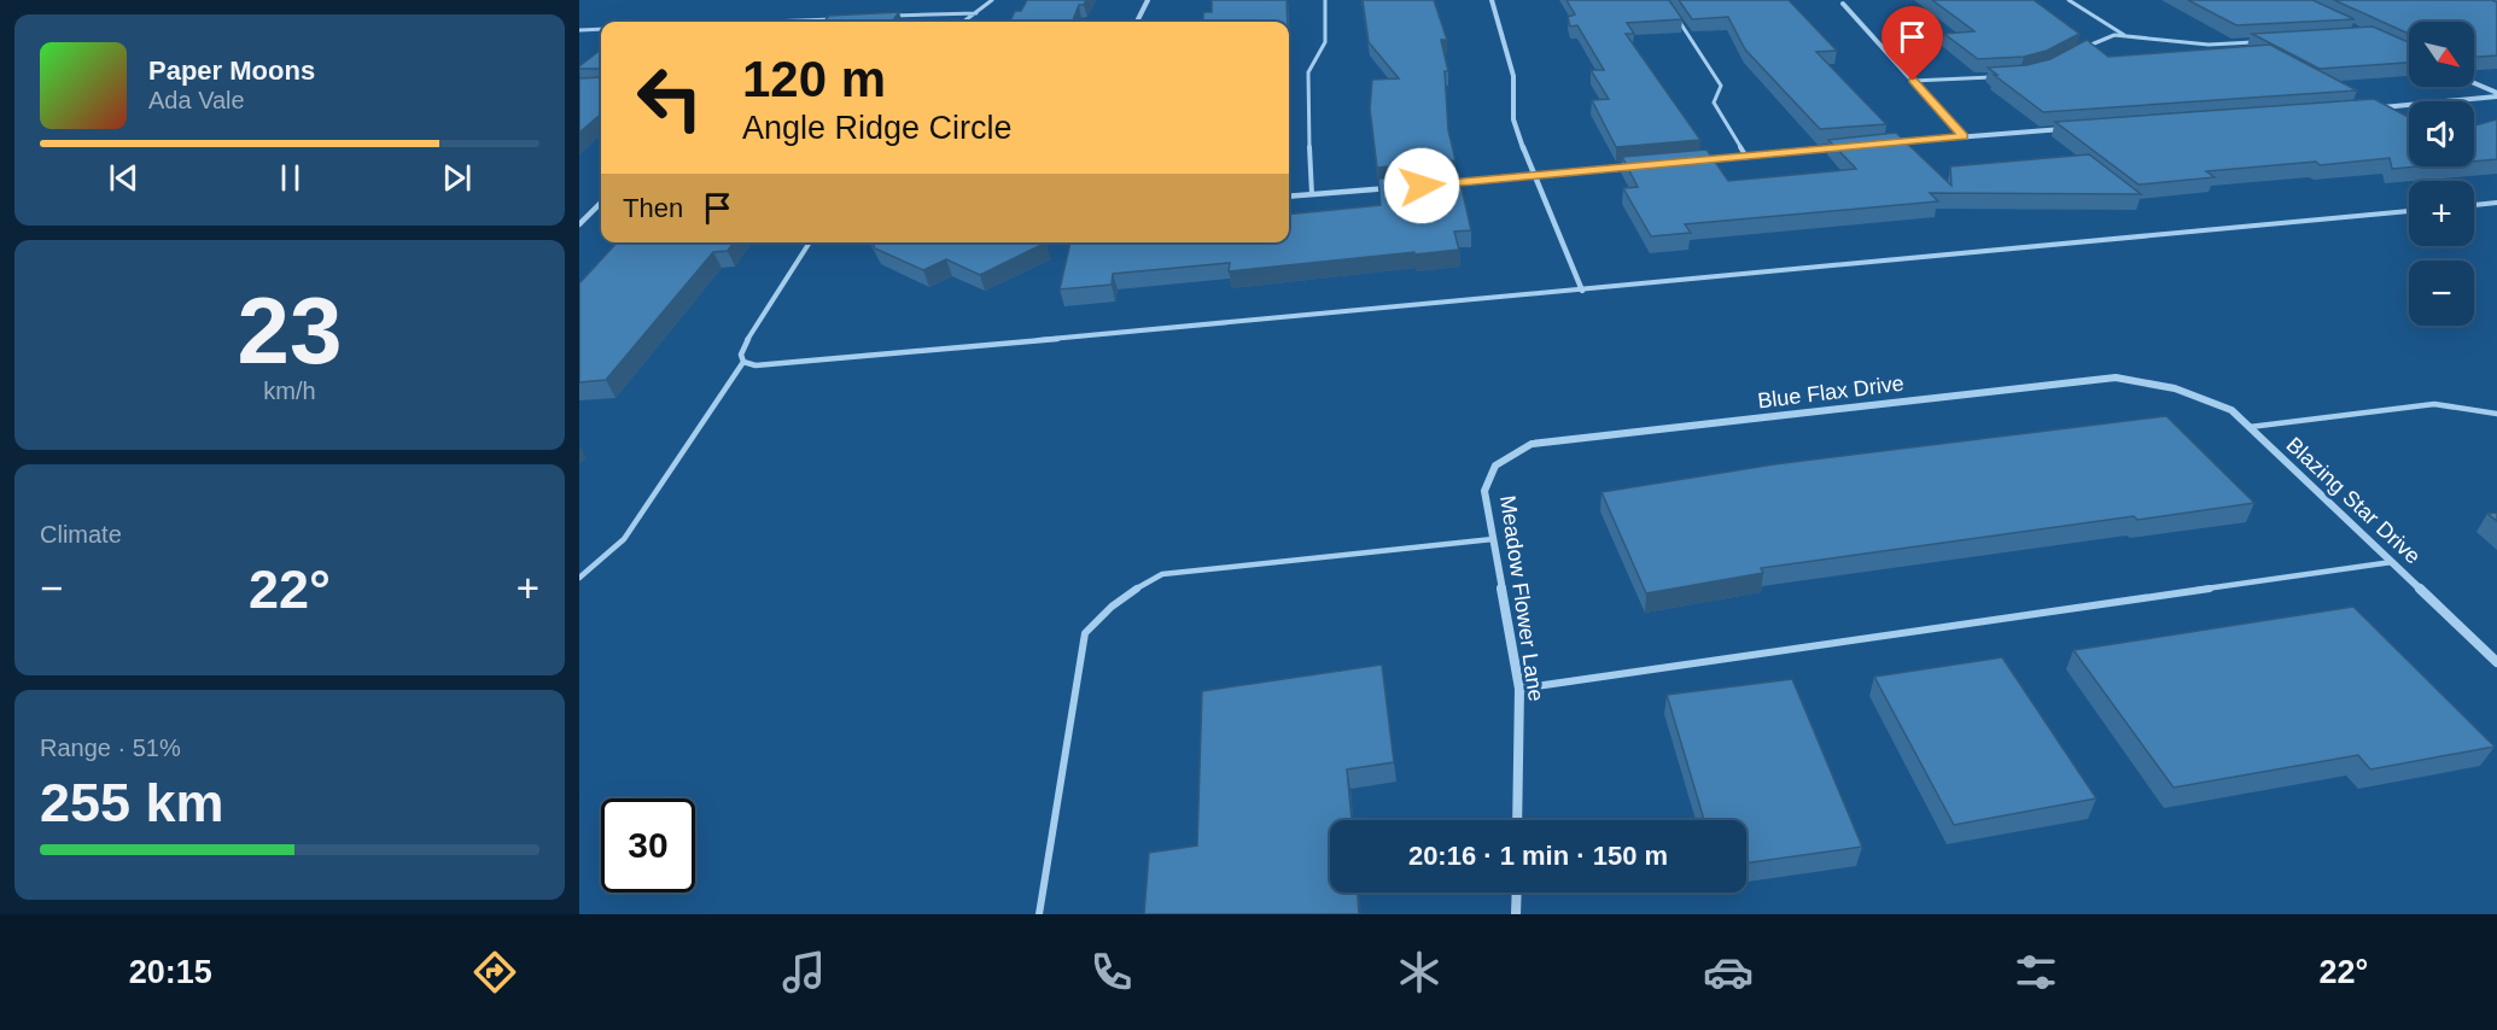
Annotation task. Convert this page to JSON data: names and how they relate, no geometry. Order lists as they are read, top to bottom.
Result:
{
  "streets": {
    "street": ["Blue Flax Drive", "Blazing Star Drive", "Meadow Flower Lane"]
  },
  "crossings": [
    ["Blue Flax Drive", "Blazing Star Drive"],
    ["Blue Flax Drive", "Meadow Flower Lane"]
  ],
  "north": "bottom right",
  "page": {
    "map_buttons": ["+", "−"],
    "turn": ["120 m", "Angle Ridge Circle"],
    "song": ["Paper Moons", "Ada Vale"],
    "then": "Then",
    "tile": [
      ["23", "km/h"],
      "Climate",
      ["Range · 51%", "255 km"]
    ],
    "heat": ["−", "22°", "+"],
    "limit": "30",
    "trip": "20:16 · 1 min · 150 m",
    "tabs": ["20:15", "22°"]
  }
}
